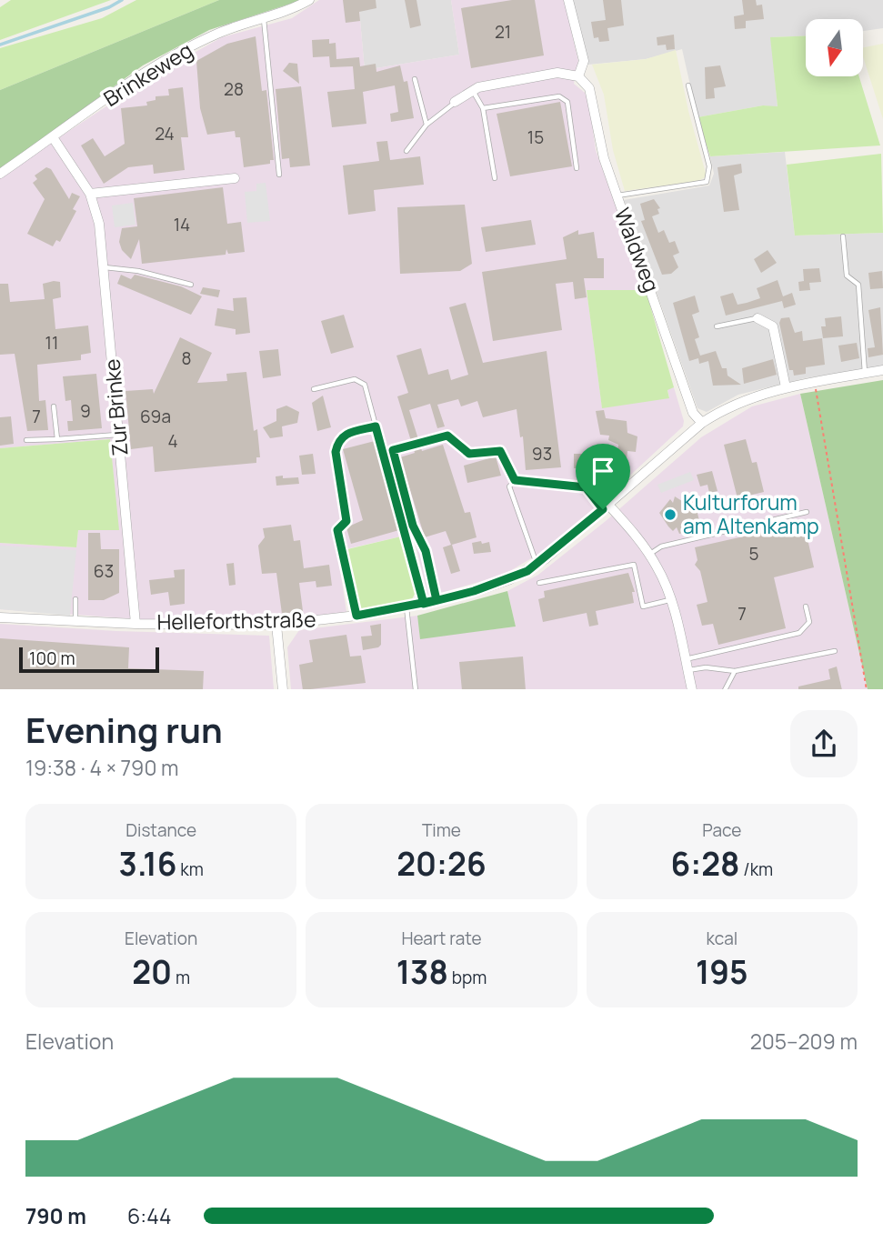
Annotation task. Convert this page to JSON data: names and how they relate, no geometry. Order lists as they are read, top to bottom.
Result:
{
  "streets": {
    "street": [
      "Brinkeweg",
      "Waldweg",
      "Zur Brinke",
      "Helleforthstraße"
    ]
  },
  "crossings": [
    ["Brinkeweg", "Zur Brinke"],
    ["Waldweg", "Helleforthstraße"],
    ["Zur Brinke", "Helleforthstraße"]
  ],
  "places": ["Kulturforum am Altenkamp"],
  "house_numbers": [
    "21",
    "28",
    "24",
    "15",
    "14",
    "11",
    "8",
    "9",
    "7",
    "69a",
    "4",
    "93",
    "5",
    "63",
    "7"
  ],
  "scale_bar": "100 m",
  "north": "bottom",
  "page": {
    "scale": "100 m",
    "heading": ["Evening run", "19:38 · 4 × 790 m"],
    "stats": [
      ["Distance", "3.16 km"],
      ["Time", "20:26"],
      ["Pace", "6:28 /km"],
      ["Elevation", "20 m"],
      ["Heart rate", "138 bpm"],
      ["kcal", "195"]
    ],
    "chart": ["Elevation", "205–209 m"],
    "list": [
      {
        "name": "790 m",
        "note": "6:44"
      }
    ]
  }
}
